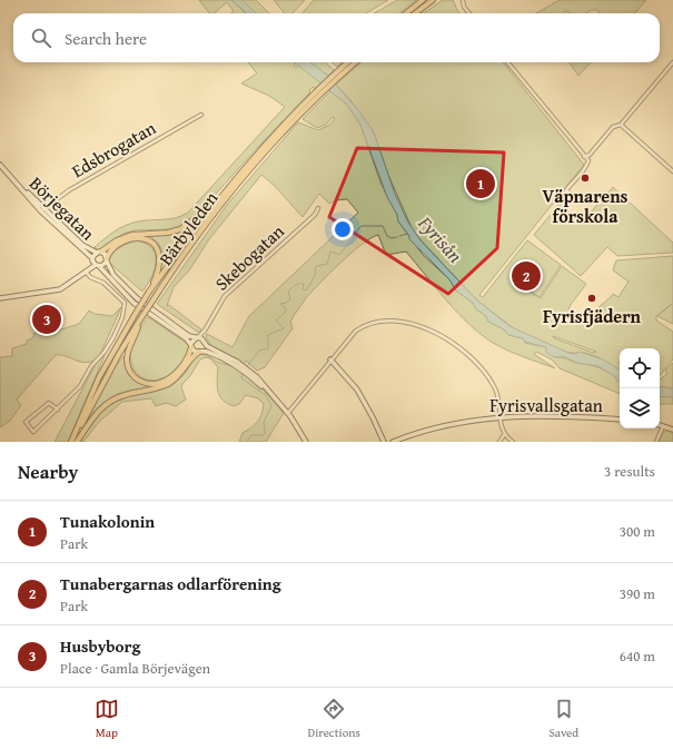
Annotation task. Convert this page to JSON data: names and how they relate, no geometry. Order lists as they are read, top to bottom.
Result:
{
  "streets": {
    "main road": ["Bärbyleden"],
    "street": [
      "Edsbrogatan",
      "Börjegatan",
      "Skebogatan",
      "Fyrisvallsgatan"
    ]
  },
  "crossings": [
    ["Edsbrogatan", "Börjegatan"]
  ],
  "water": ["Fyrisån"],
  "places": ["Väpnarens förskola", "Fyrisfjädern"],
  "page": {
    "search": "Search here",
    "pins": ["1", "2", "3"],
    "heading": ["Nearby", "3 results"],
    "list": [
      {
        "mark": "1",
        "name": "Tunakolonin",
        "note": "Park",
        "value": "300 m"
      },
      {
        "mark": "2",
        "name": "Tunabergarnas odlarförening",
        "note": "Park",
        "value": "390 m"
      },
      {
        "mark": "3",
        "name": "Husbyborg",
        "note": "Place · Gamla Börjevägen",
        "value": "640 m"
      }
    ],
    "nav": ["Map", "Directions", "Saved"]
  }
}
